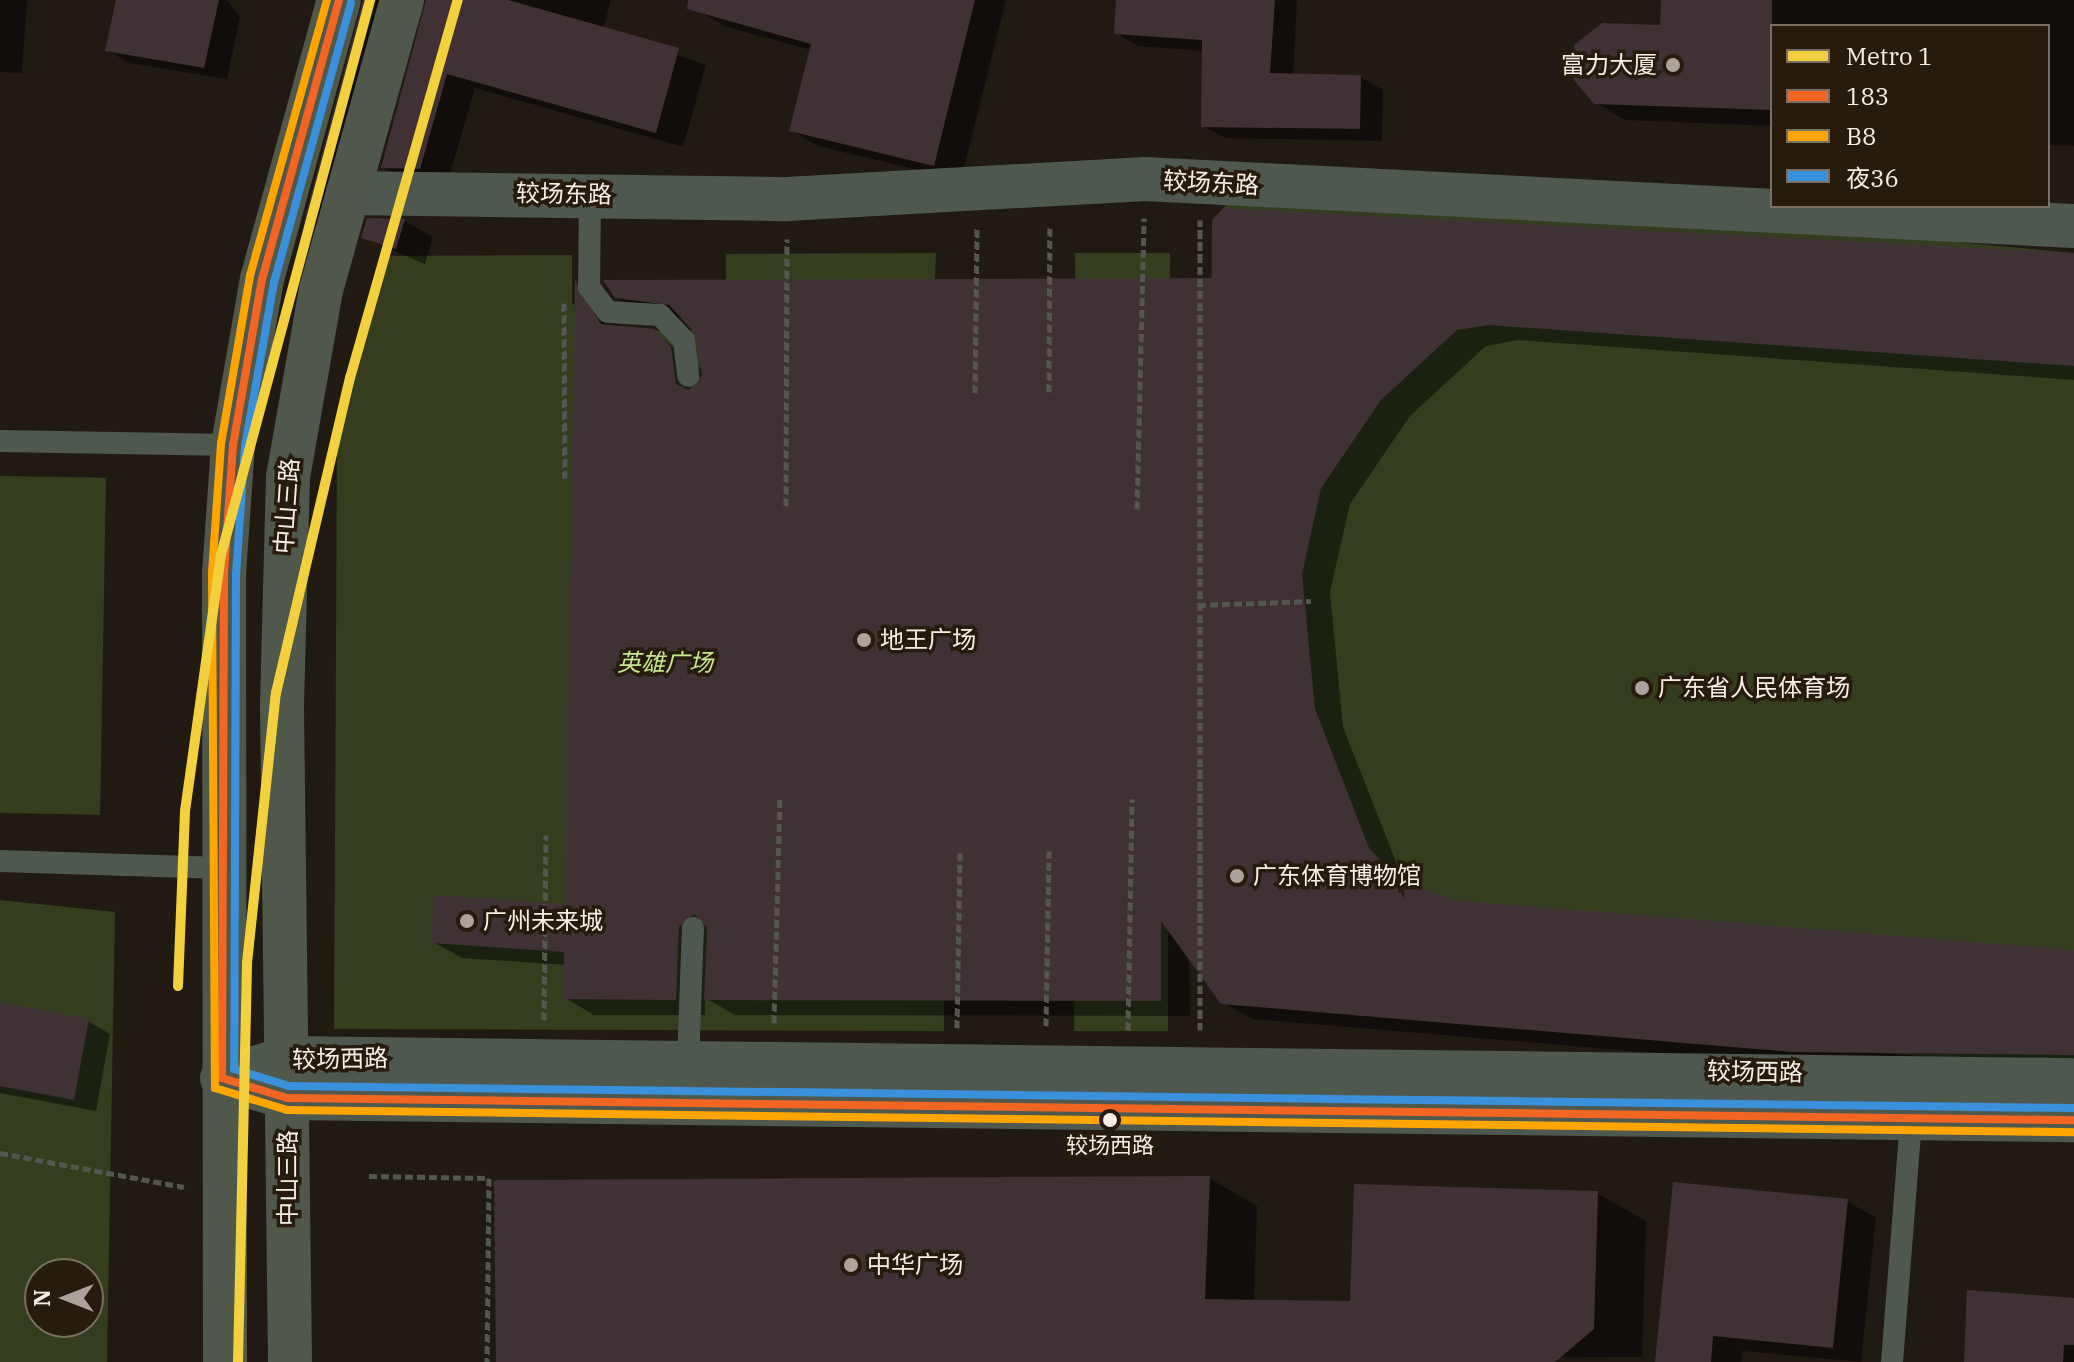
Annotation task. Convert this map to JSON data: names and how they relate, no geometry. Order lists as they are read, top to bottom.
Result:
{
  "streets": {
    "main road": ["中山三路"],
    "street": ["较场东路", "较场西路"]
  },
  "crossings": [
    ["较场东路", "中山三路"],
    ["中山三路", "较场西路"]
  ],
  "parks": ["英雄广场"],
  "places": [
    "富力大厦",
    "地王广场",
    "广东省人民体育场",
    "广东体育博物馆",
    "广州未来城",
    "较场西路",
    "中华广场"
  ],
  "lines": [
    "metro line 1",
    "transit line 183",
    "transit line B8",
    "transit line 夜36"
  ],
  "legend": [
    "Metro 1",
    "183",
    "B8",
    "夜36"
  ],
  "north": "left"
}
